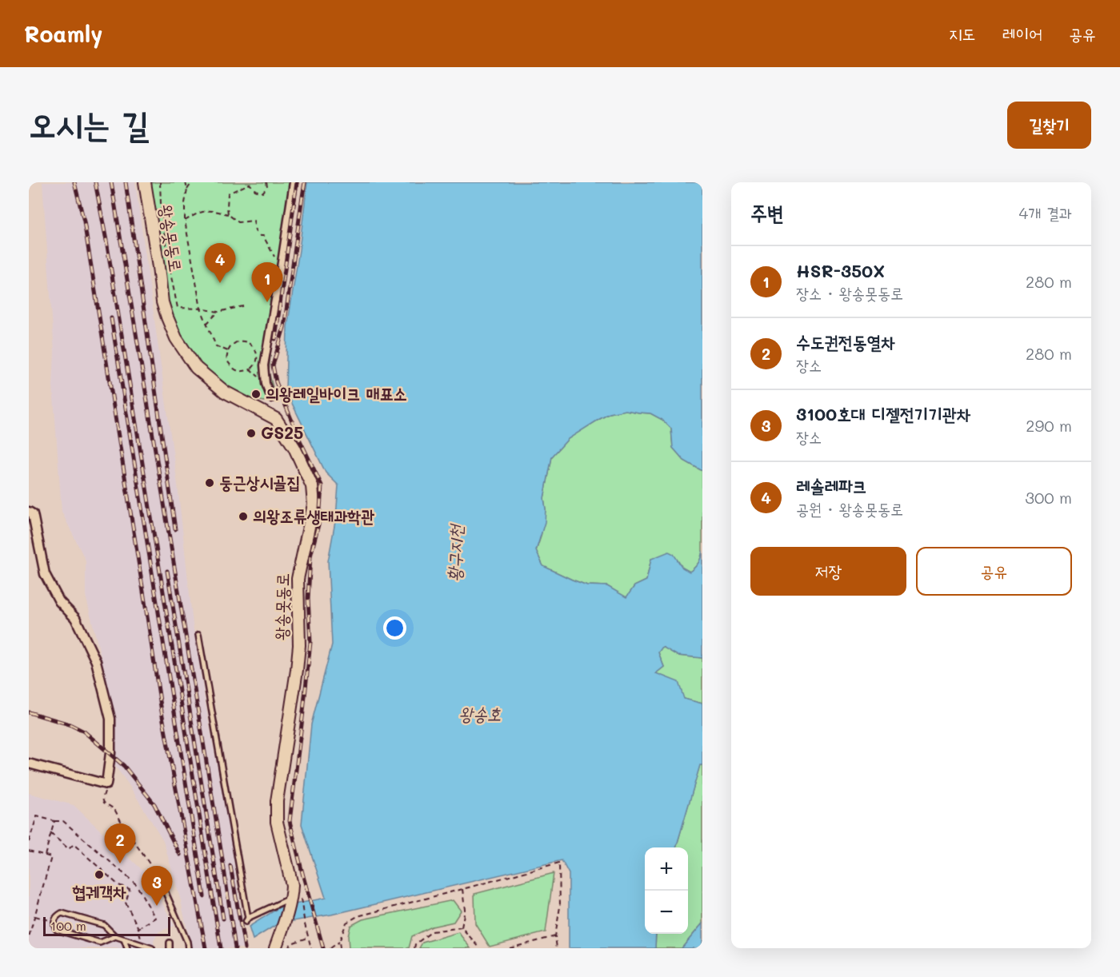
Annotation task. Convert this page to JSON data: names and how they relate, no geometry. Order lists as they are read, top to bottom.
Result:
{
  "streets": {
    "street": ["왕송못동로"]
  },
  "water": ["황구지천", "왕송호"],
  "places": [
    "의왕레일바이크 매표소",
    "GS25",
    "둥근상시골집",
    "의왕조류생태과학관",
    "협궤객차"
  ],
  "scale_bar": "100 m",
  "page": {
    "header": "Roamly",
    "nav": ["지도", "레이어", "공유"],
    "title": "오시는 길",
    "buttons": [
      "길찾기",
      ["저장", "공유"]
    ],
    "heading": ["주변", "4개 결과"],
    "pins": [
      "4",
      "1",
      "2",
      "3"
    ],
    "list": [
      {
        "mark": "1",
        "name": "HSR-350X",
        "note": "장소 · 왕송못동로",
        "value": "280 m"
      },
      {
        "mark": "2",
        "name": "수도권전동열차",
        "note": "장소",
        "value": "280 m"
      },
      {
        "mark": "3",
        "name": "3100호대 디젤전기기관차",
        "note": "장소",
        "value": "290 m"
      },
      {
        "mark": "4",
        "name": "레솔레파크",
        "note": "공원 · 왕송못동로",
        "value": "300 m"
      }
    ],
    "map_buttons": ["+", "−"],
    "scale": "100 m"
  }
}
